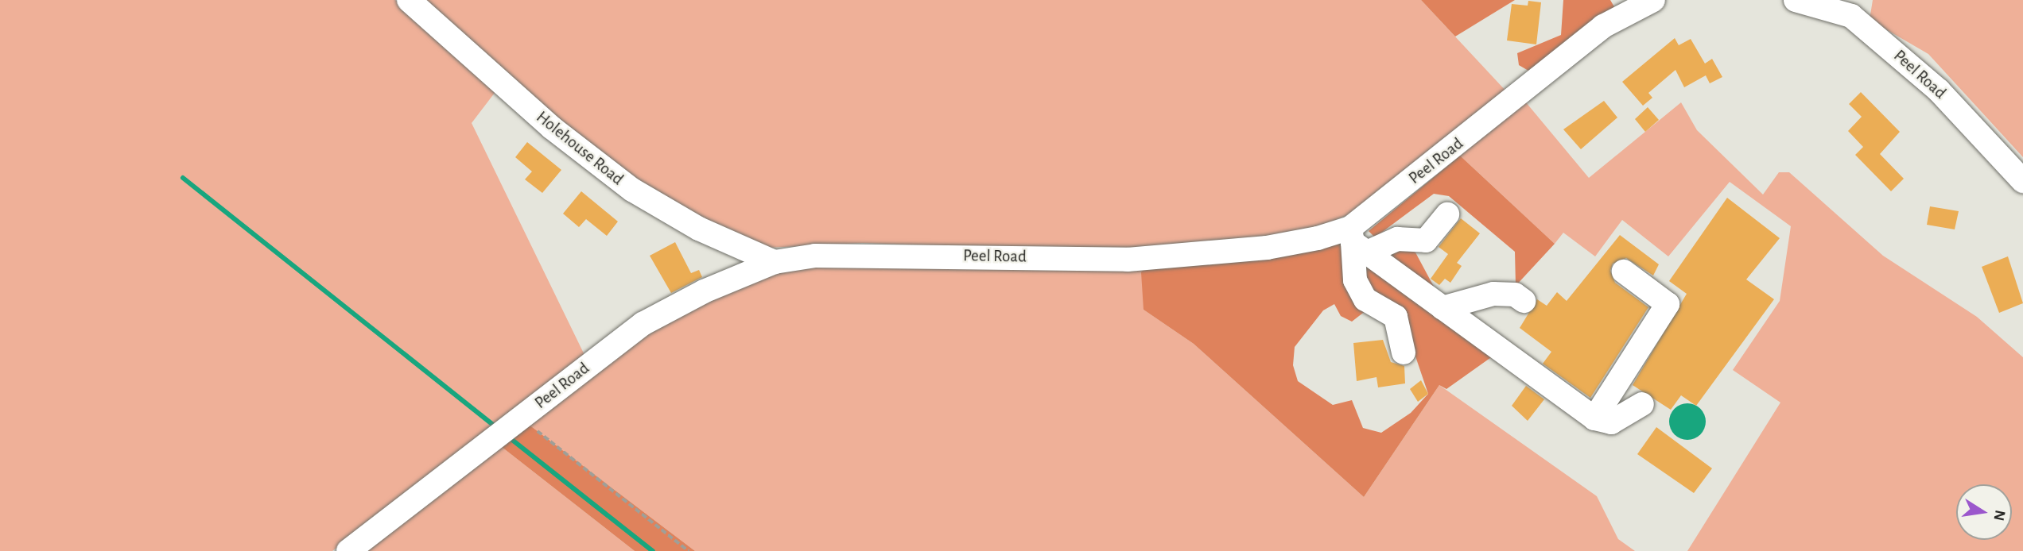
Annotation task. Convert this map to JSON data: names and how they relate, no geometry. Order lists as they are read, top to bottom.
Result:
{
  "streets": {
    "street": ["Peel Road", "Holehouse Road"]
  },
  "crossings": [
    ["Peel Road", "Holehouse Road"]
  ],
  "north": "right"
}
